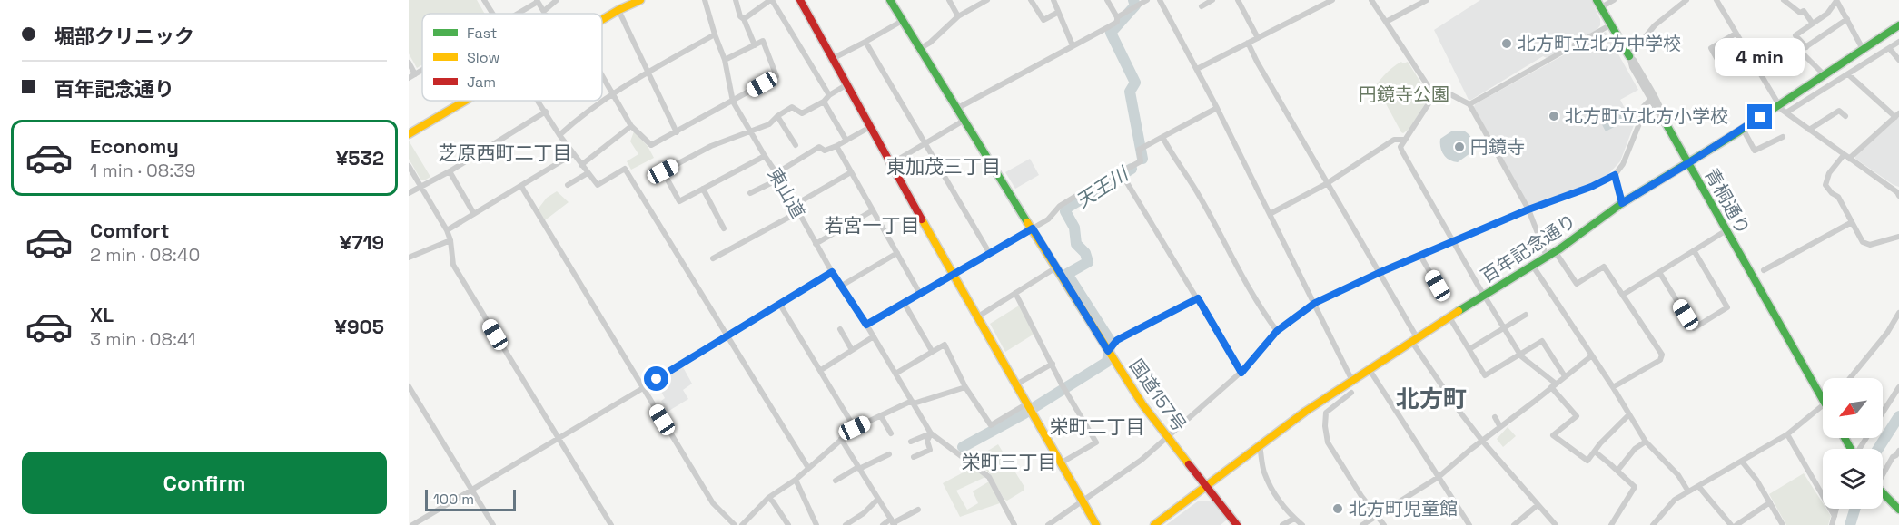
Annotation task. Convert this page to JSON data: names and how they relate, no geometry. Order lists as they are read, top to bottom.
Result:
{
  "streets": {
    "main road": ["青桐通り", "百年記念通り", "国道157号"],
    "street": ["東山道"]
  },
  "crossings": [
    ["青桐通り", "百年記念通り"],
    ["百年記念通り", "国道157号"]
  ],
  "districts": [
    "芝原西町二丁目",
    "東加茂三丁目",
    "若宮一丁目",
    "北方町",
    "栄町二丁目",
    "栄町三丁目"
  ],
  "water": ["天王川"],
  "parks": ["円鏡寺公園"],
  "places": [
    "北方町立北方中学校",
    "北方町立北方小学校",
    "円鏡寺",
    "北方町児童館"
  ],
  "legend": ["Fast", "Slow", "Jam"],
  "scale_bar": "100 m",
  "north": "bottom left",
  "page": {
    "banner": ["堀部クリニック", "百年記念通り"],
    "bubble": "4 min",
    "list": [
      {
        "name": "Economy",
        "note": "1 min · 08:39",
        "value": "¥532"
      },
      {
        "name": "Comfort",
        "note": "2 min · 08:40",
        "value": "¥719"
      },
      {
        "name": "XL",
        "note": "3 min · 08:41",
        "value": "¥905"
      }
    ],
    "buttons": "Confirm",
    "scale": "100 m"
  }
}
